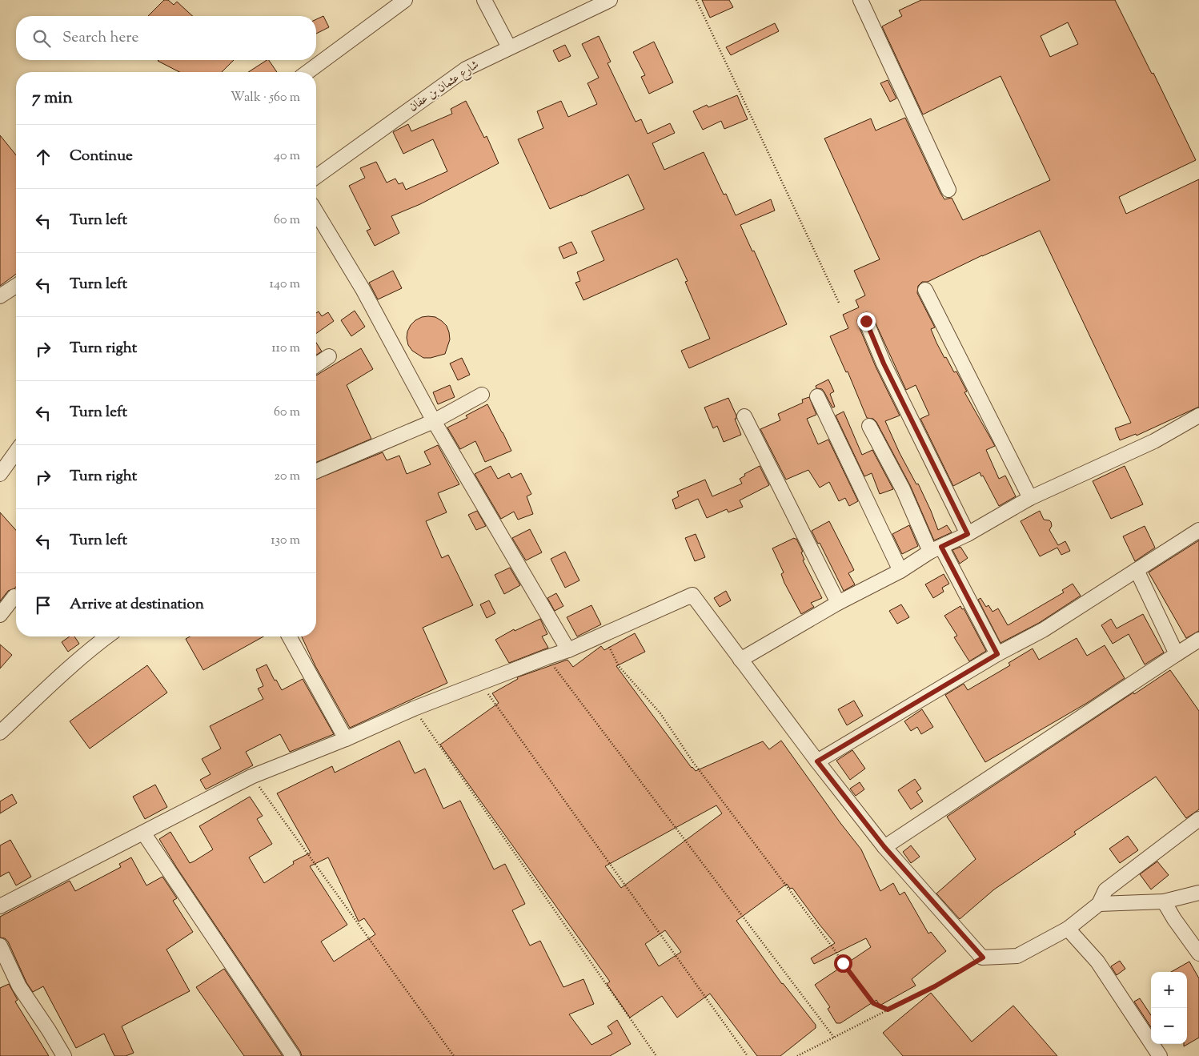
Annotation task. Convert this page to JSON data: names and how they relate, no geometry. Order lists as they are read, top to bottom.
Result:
{
  "streets": {
    "street": ["شارع عثمان بن عفان"]
  },
  "page": {
    "search": "Search here",
    "heading": ["7 min", "Walk · 560 m"],
    "list": [
      ["Continue", "40 m"],
      ["Turn left", "60 m"],
      ["Turn left", "140 m"],
      ["Turn right", "110 m"],
      ["Turn left", "60 m"],
      ["Turn right", "20 m"],
      ["Turn left", "130 m"],
      "Arrive at destination"
    ],
    "map_buttons": ["+", "−"]
  }
}
